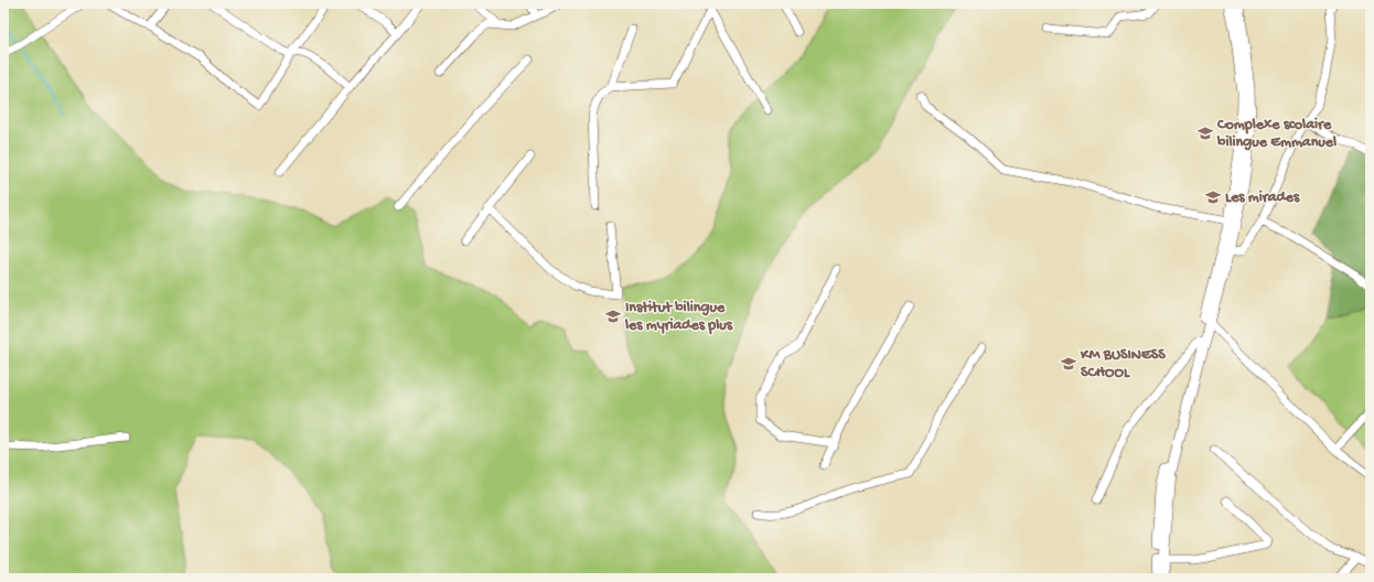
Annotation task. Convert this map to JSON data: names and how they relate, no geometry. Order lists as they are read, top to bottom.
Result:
{
  "places": {
    "school or university": [
      "Complexe scolaire bilingue Emmanuel",
      "Les mirades",
      "Institut bilingue les myriades plus",
      "KM BUSINESS SCHOOL"
    ]
  }
}
